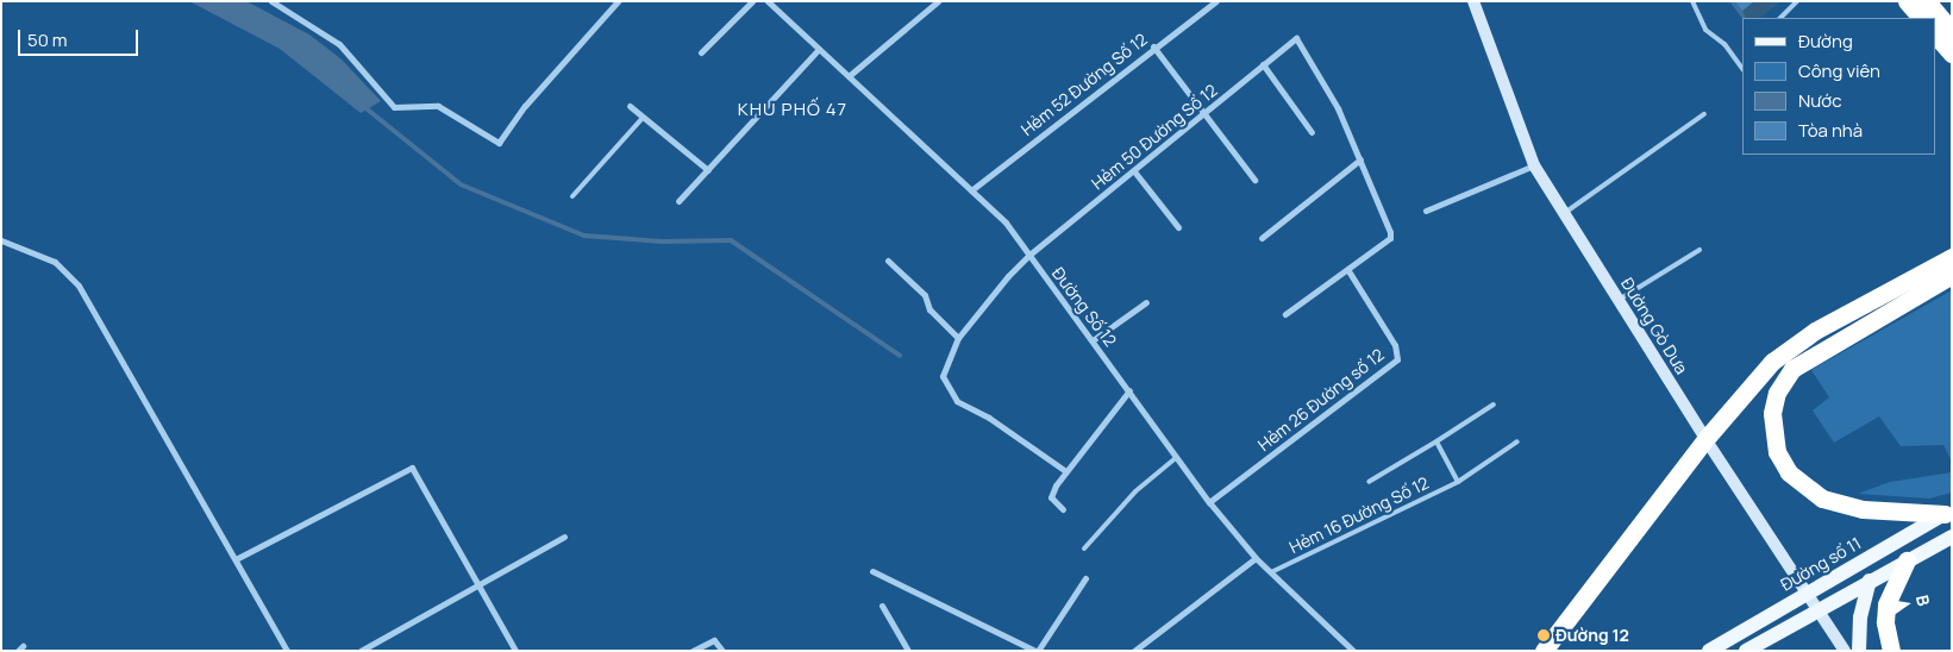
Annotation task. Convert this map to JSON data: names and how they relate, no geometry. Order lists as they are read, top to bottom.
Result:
{
  "streets": {
    "main road": ["Đường số 11"],
    "street": [
      "Hẻm 52 Đường Số 12",
      "Hẻm 50 Đường Số 12",
      "Đường Số 12",
      "Đường Gò Dưa",
      "Hẻm 26 Đường số 12"
    ],
    "lane": ["Hẻm 16 Đường Số 12"]
  },
  "crossings": [
    ["Hẻm 52 Đường Số 12", "Đường Số 12"],
    ["Hẻm 50 Đường Số 12", "Đường Số 12"],
    ["Đường Số 12", "Hẻm 26 Đường số 12"],
    ["Đường Số 12", "Hẻm 16 Đường Số 12"],
    ["Đường Gò Dưa", "Đường số 11"]
  ],
  "districts": ["KHU PHỐ 47"],
  "places": ["Đường 12"],
  "legend": [
    "Đường",
    "Công viên",
    "Nước",
    "Tòa nhà"
  ],
  "scale_bar": "50 m",
  "north": "right"
}
